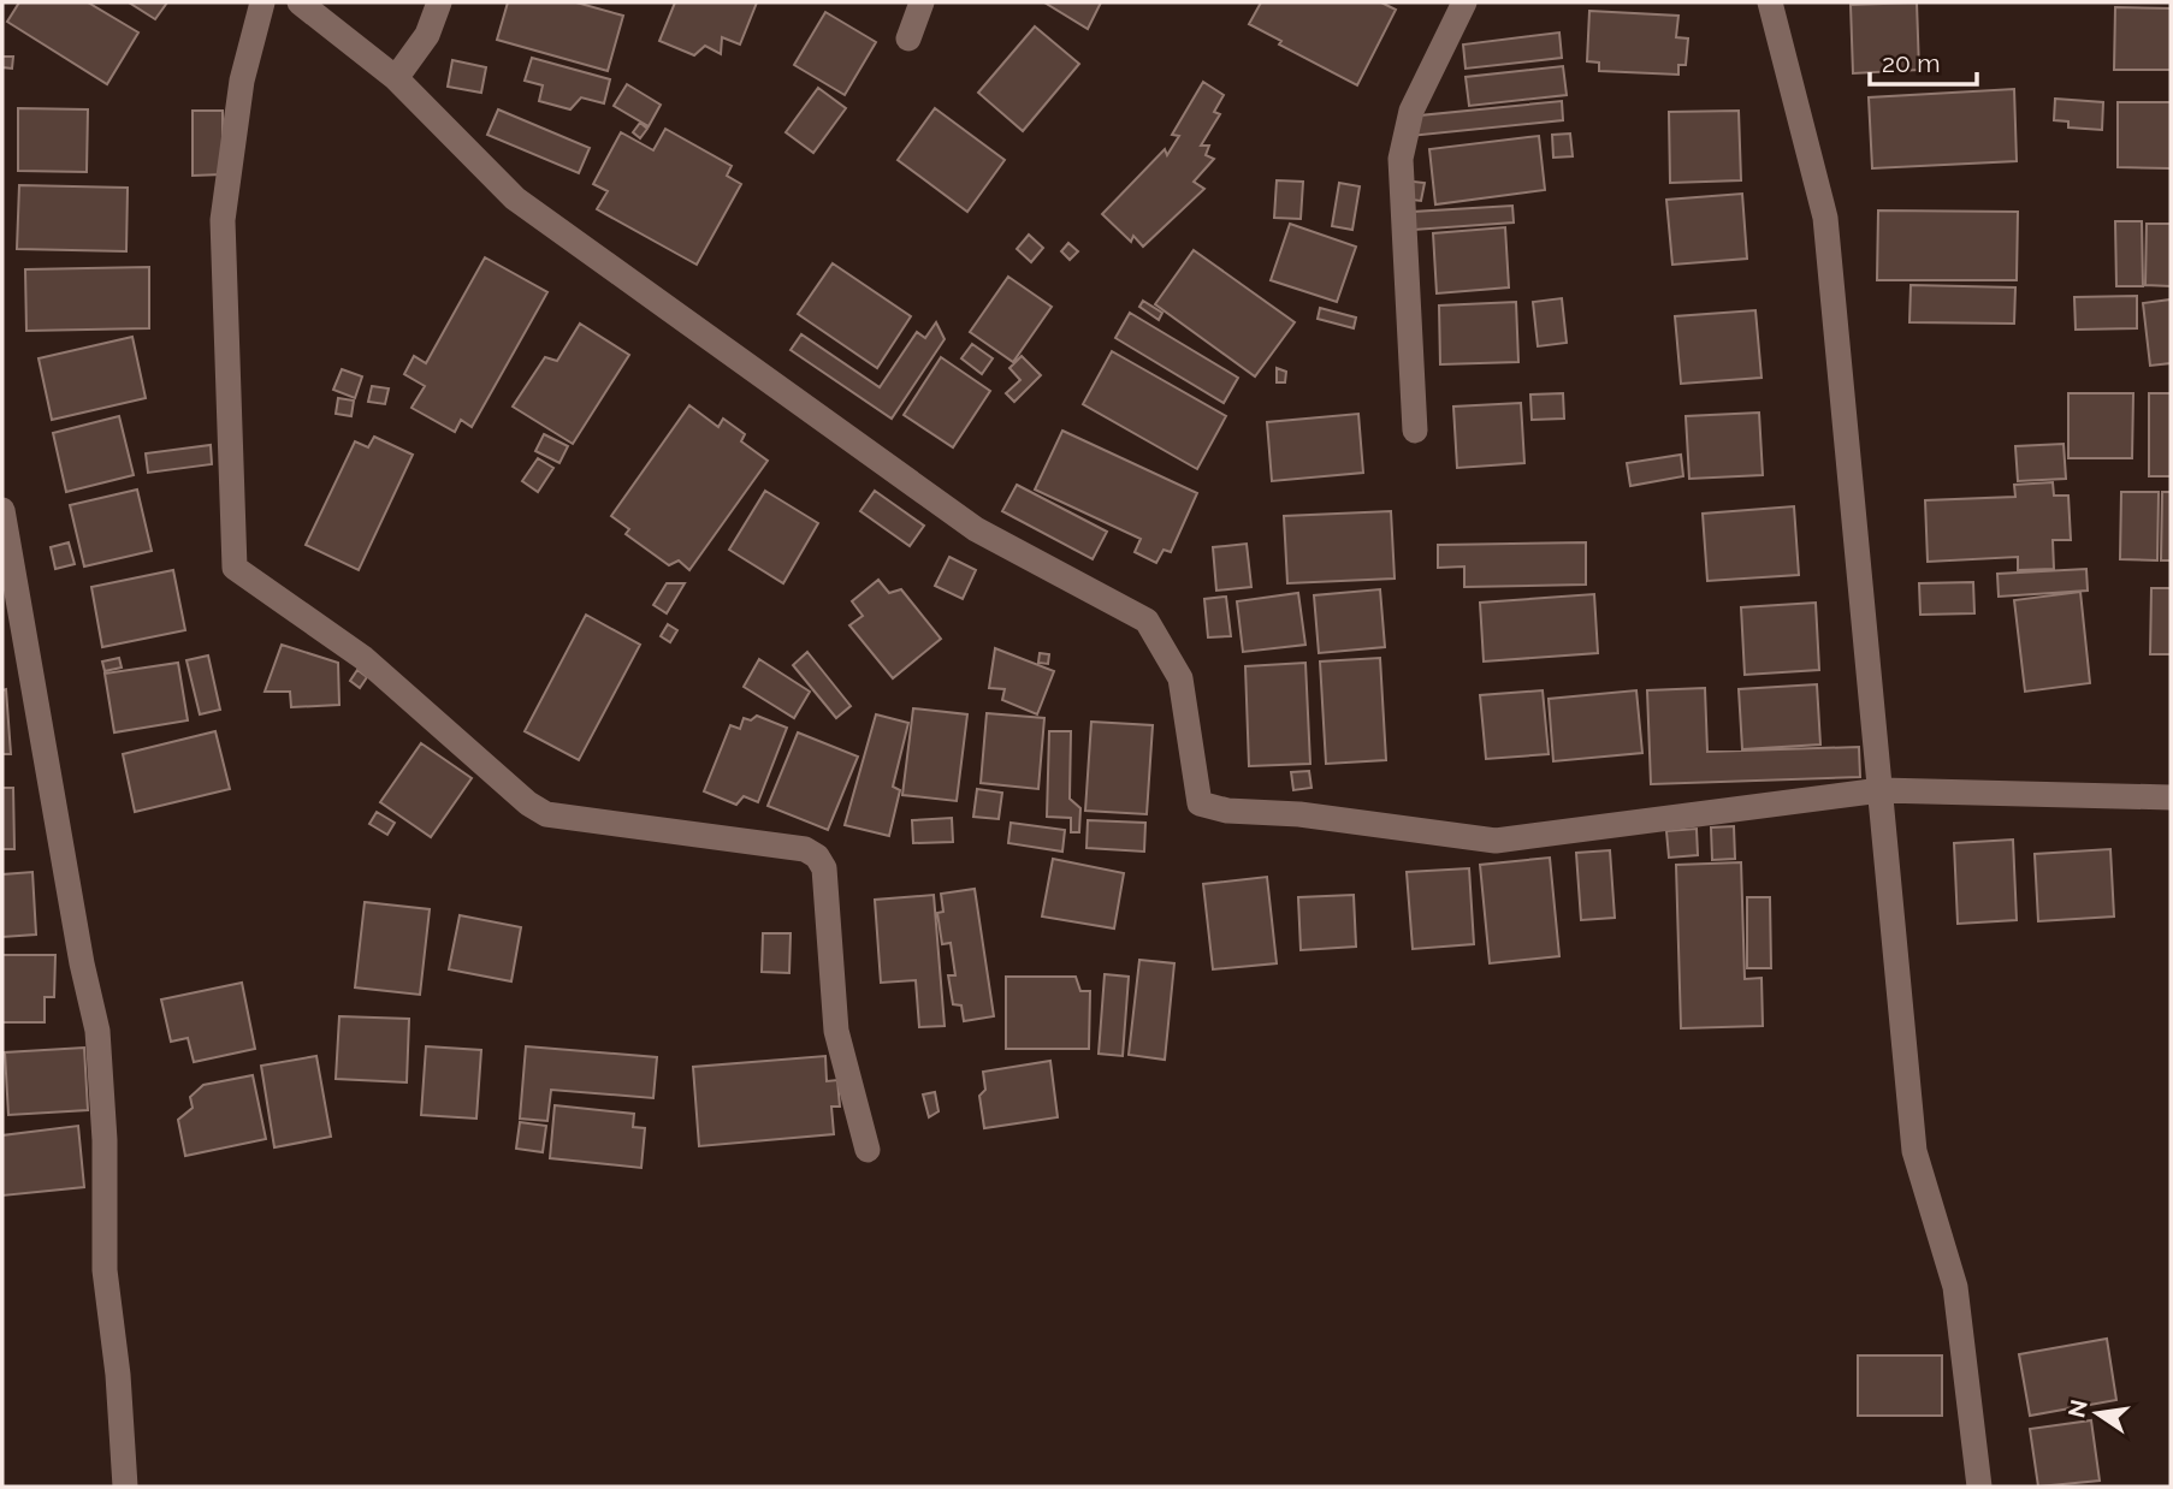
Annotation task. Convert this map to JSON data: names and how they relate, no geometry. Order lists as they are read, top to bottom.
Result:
{
  "scale_bar": "20 m",
  "north": "left"
}
